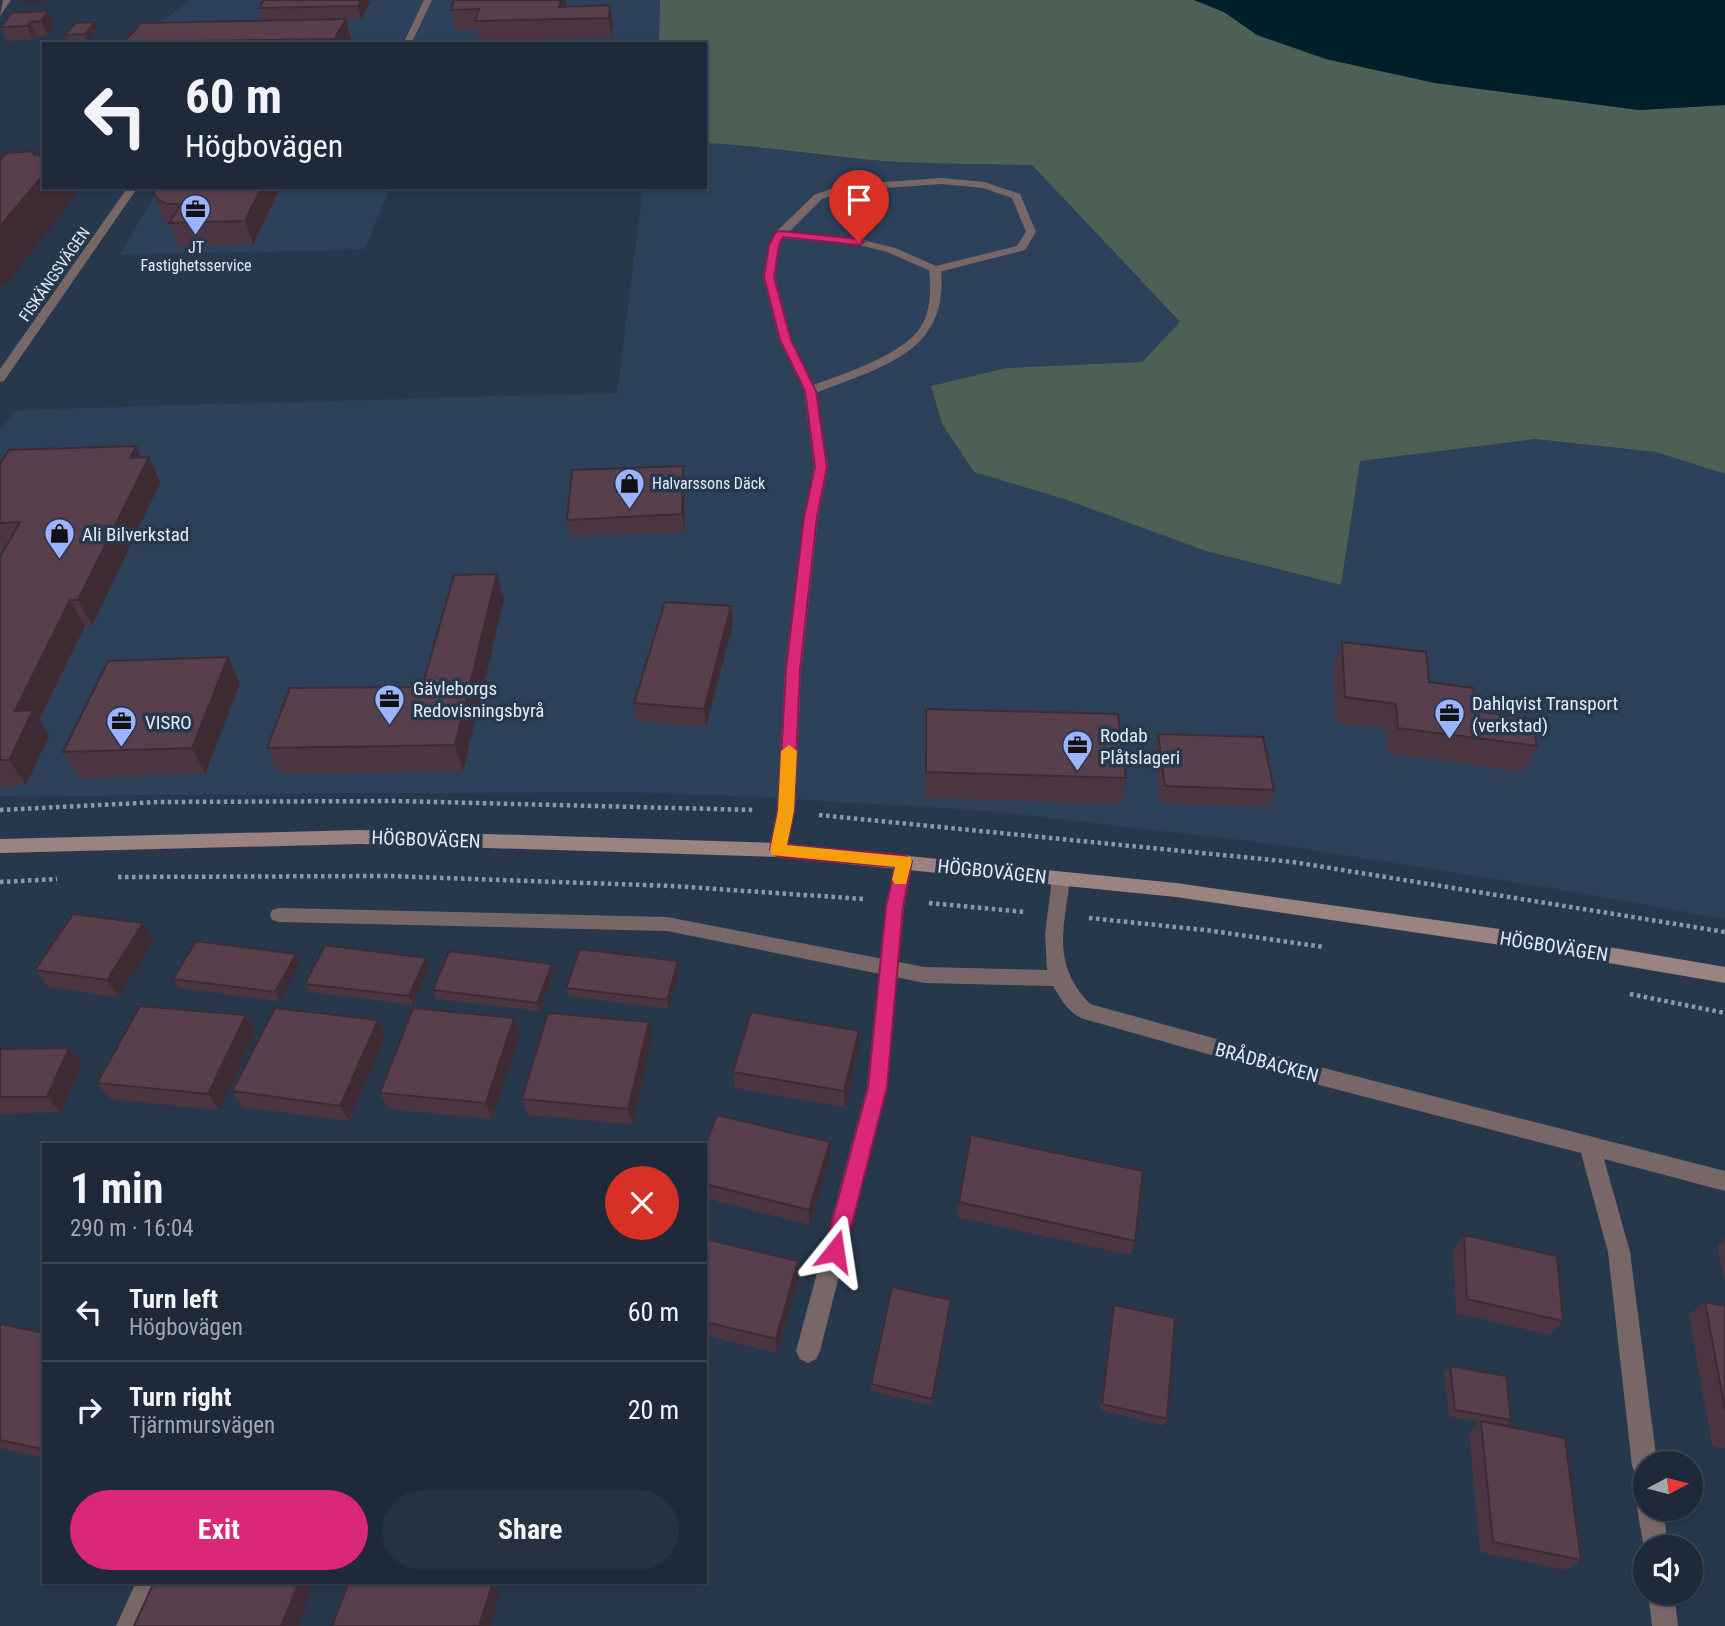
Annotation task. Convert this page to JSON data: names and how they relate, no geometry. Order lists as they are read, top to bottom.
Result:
{
  "streets": {
    "main road": ["HÖGBOVÄGEN"],
    "street": ["FISKÄNGSVÄGEN", "BRÅDBACKEN"]
  },
  "places": {
    "office": [
      "JT Fastighetsservice",
      "Gävleborgs Redovisningsbyrå",
      "Dahlqvist Transport (verkstad)",
      "VISRO",
      "Rodab Plåtslageri"
    ],
    "shop": ["Halvarssons Däck", "Ali Bilverkstad"]
  },
  "north": "right",
  "page": {
    "turn": ["60 m", "Högbovägen"],
    "heading": ["1 min", "290 m · 16:04"],
    "list": [
      {
        "name": "Turn left",
        "note": "Högbovägen",
        "value": "60 m"
      },
      {
        "name": "Turn right",
        "note": "Tjärnmursvägen",
        "value": "20 m"
      }
    ],
    "buttons": ["Exit", "Share"]
  }
}
